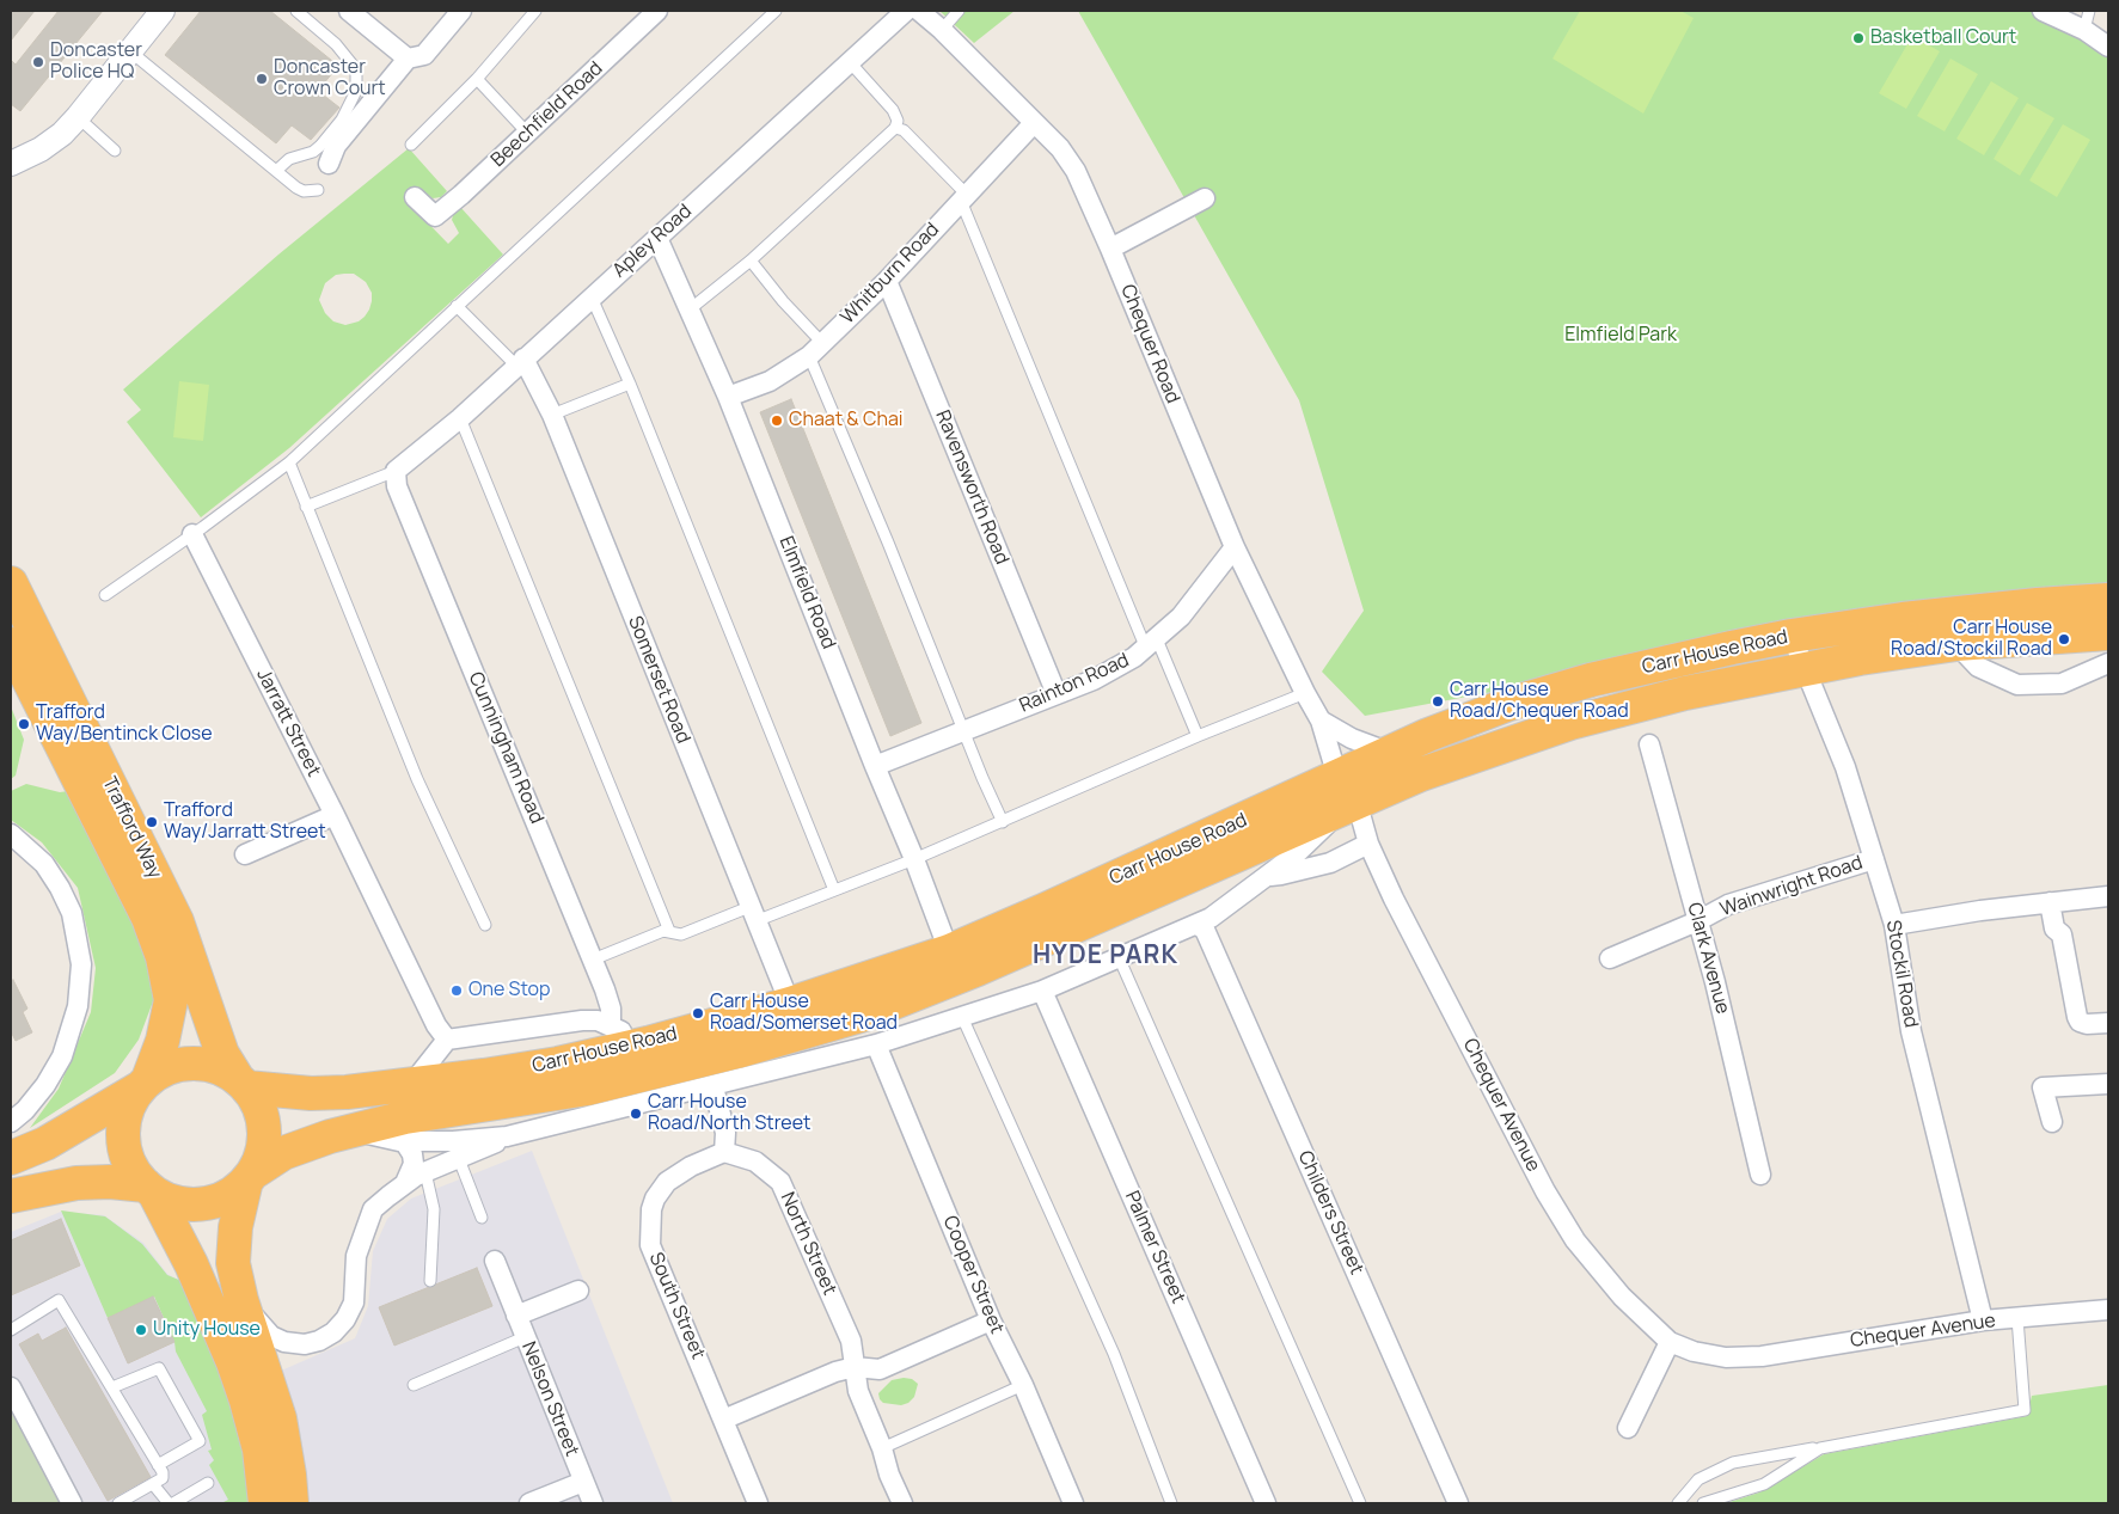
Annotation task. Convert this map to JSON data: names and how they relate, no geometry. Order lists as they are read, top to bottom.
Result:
{
  "streets": {
    "highway": ["Carr House Road", "Trafford Way"],
    "street": [
      "Beechfield Road",
      "Apley Road",
      "Whitburn Road",
      "Chequer Road",
      "Ravensworth Road",
      "Elmfield Road",
      "Somerset Road",
      "Rainton Road",
      "Jarratt Street",
      "Cunningham Road",
      "Wainwright Road",
      "Clark Avenue",
      "Stockil Road",
      "Chequer Avenue",
      "Childers Street",
      "North Street",
      "Palmer Street",
      "Cooper Street",
      "South Street",
      "Nelson Street"
    ]
  },
  "crossings": [
    ["Apley Road", "Elmfield Road"],
    ["Apley Road", "Somerset Road"],
    ["Apley Road", "Cunningham Road"],
    ["Whitburn Road", "Chequer Road"],
    ["Whitburn Road", "Ravensworth Road"],
    ["Whitburn Road", "Elmfield Road"],
    ["Chequer Road", "Carr House Road"],
    ["Chequer Road", "Rainton Road"],
    ["Ravensworth Road", "Rainton Road"],
    ["Elmfield Road", "Carr House Road"],
    ["Elmfield Road", "Rainton Road"],
    ["Carr House Road", "Somerset Road"],
    ["Carr House Road", "Trafford Way"],
    ["Carr House Road", "Stockil Road"],
    ["Carr House Road", "Chequer Avenue"],
    ["Wainwright Road", "Clark Avenue"],
    ["Wainwright Road", "Stockil Road"],
    ["Stockil Road", "Chequer Avenue"],
    ["North Street", "South Street"]
  ],
  "districts": ["HYDE PARK"],
  "parks": ["Elmfield Park"],
  "places": [
    "Basketball Court",
    "Doncaster Police HQ",
    "Doncaster Crown Court",
    "Chaat & Chai",
    "Carr House Road/Stockil Road",
    "Carr House Road/Chequer Road",
    "Trafford Way/Bentinck Close",
    "Trafford Way/Jarratt Street",
    "One Stop",
    "Carr House Road/Somerset Road",
    "Carr House Road/North Street",
    "Unity House"
  ]
}
